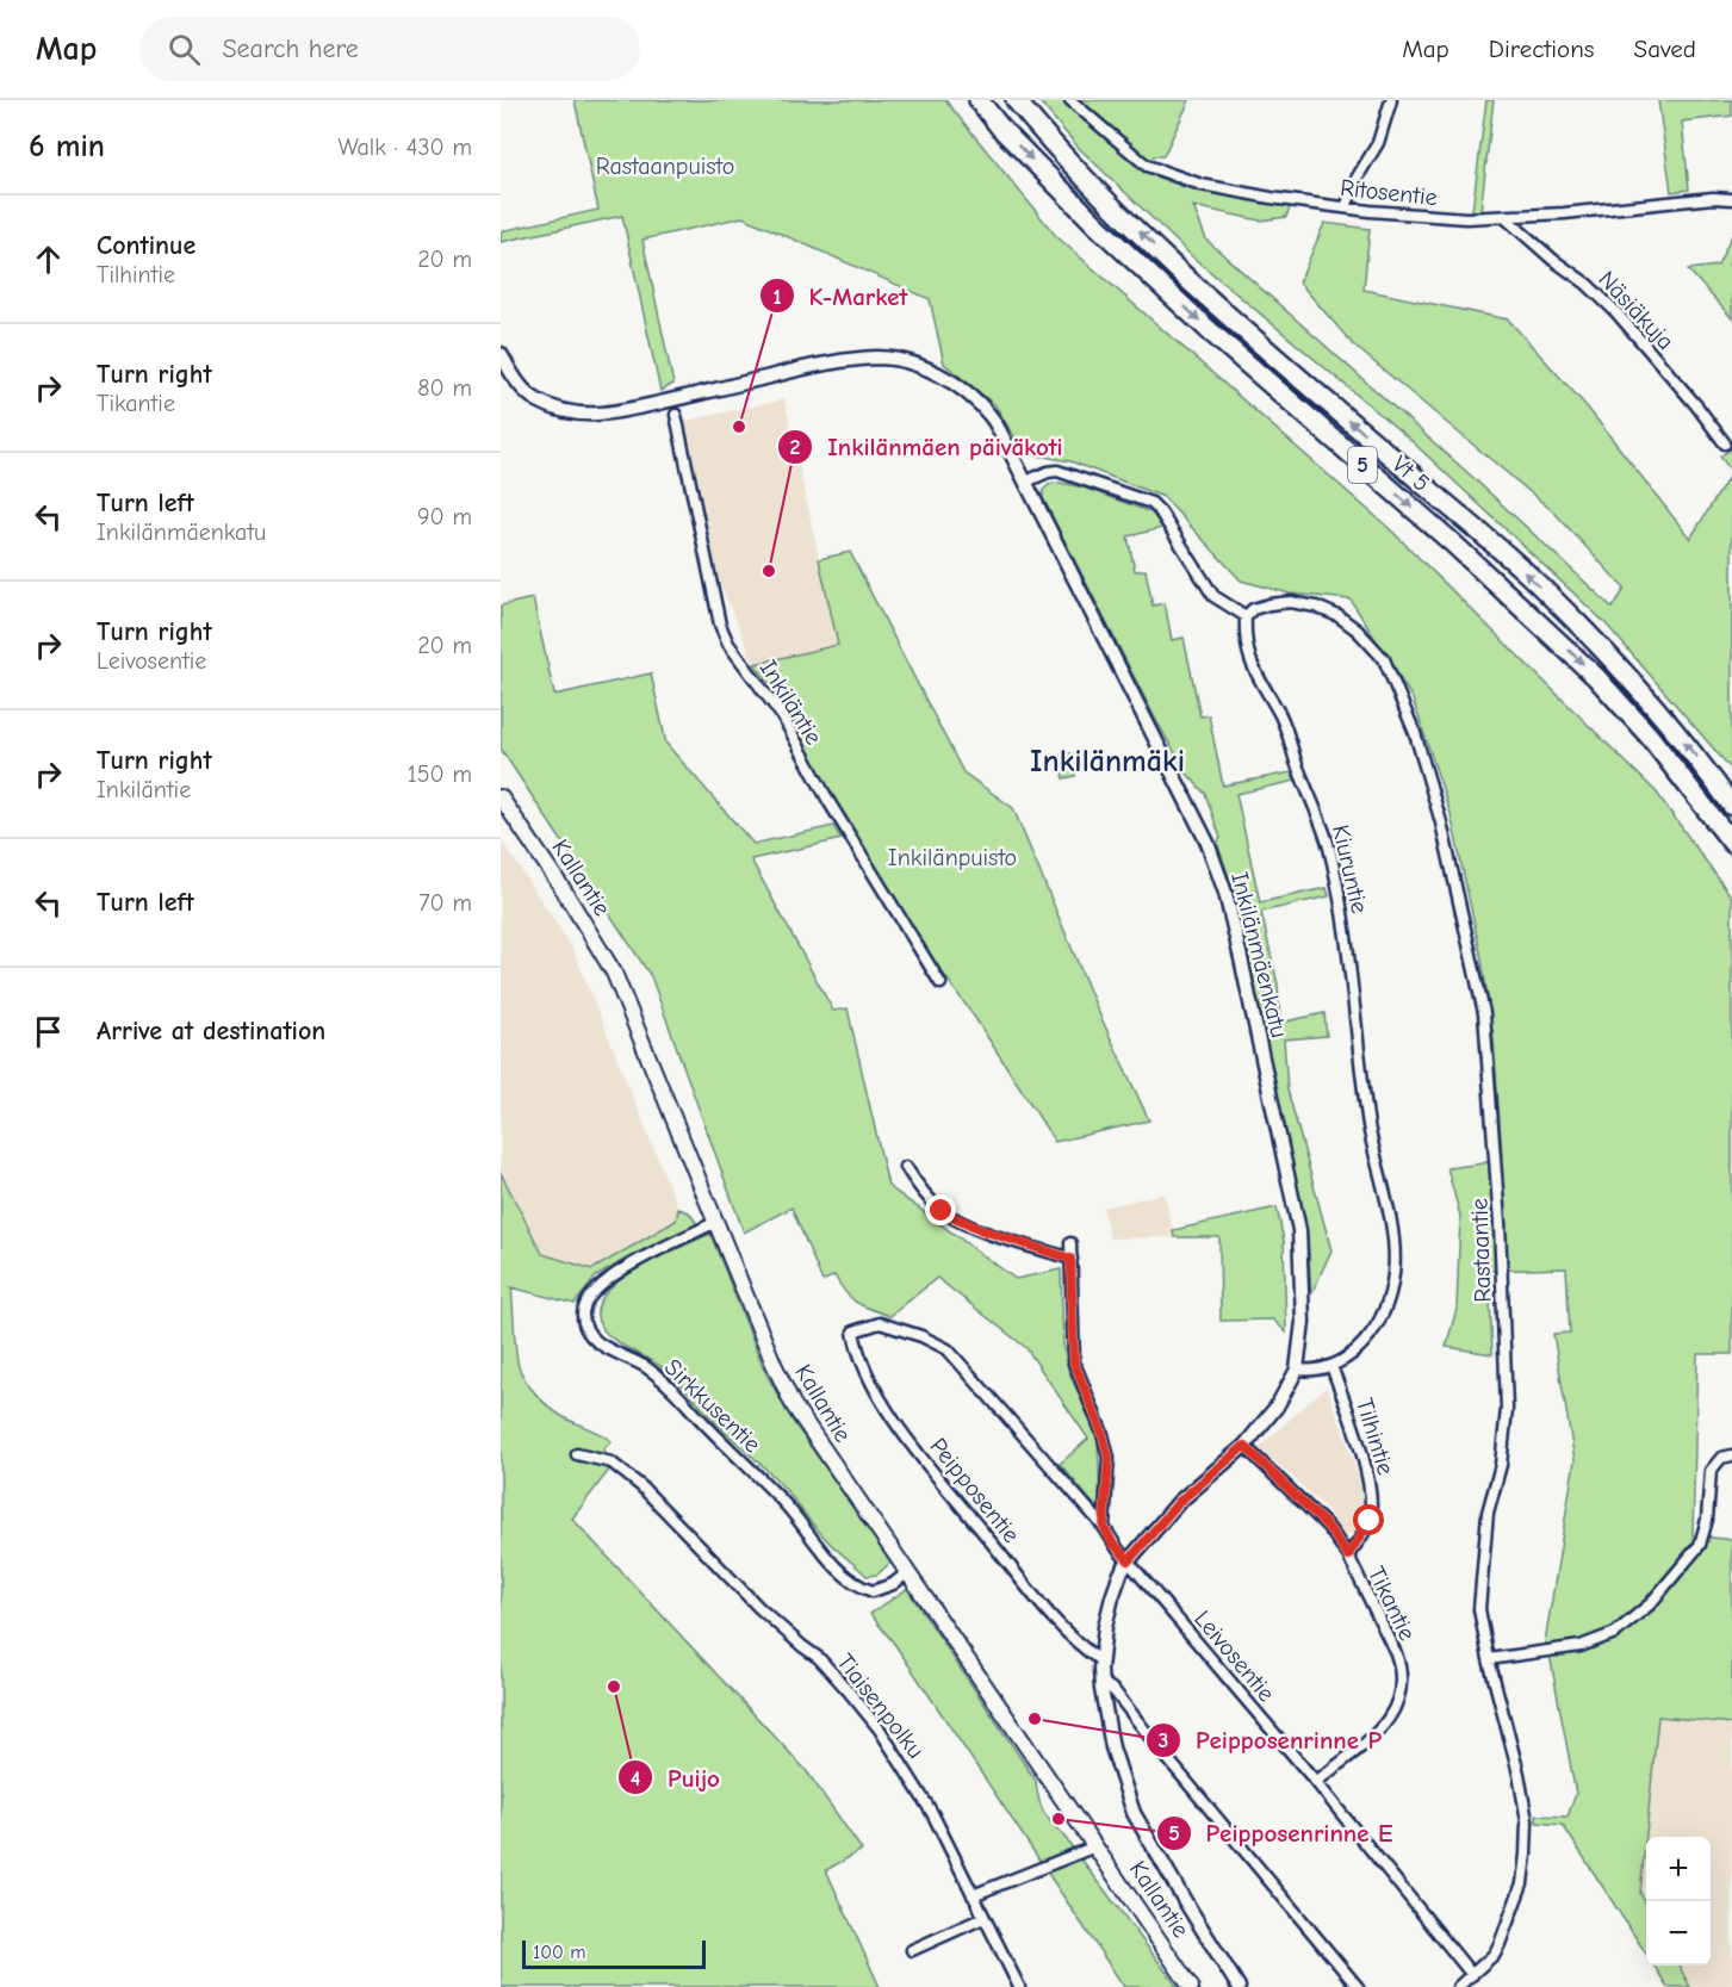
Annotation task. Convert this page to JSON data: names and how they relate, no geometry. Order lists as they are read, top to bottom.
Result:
{
  "streets": {
    "highway": ["5", "Vt 5"],
    "main road": ["Kallantie"],
    "street": [
      "Ritosentie",
      "Näsiäkuja",
      "Inkiläntie",
      "Kiuruntie",
      "Inkilänmäenkatu",
      "Rastaantie",
      "Sirkkusentie",
      "Tilhintie",
      "Peipposentie",
      "Tikantie",
      "Leivosentie",
      "Tiaisenpolku"
    ]
  },
  "crossings": [
    ["Ritosentie", "Näsiäkuja"],
    ["Kiuruntie", "Inkilänmäenkatu"],
    ["Kiuruntie", "Rastaantie"],
    ["Kiuruntie", "Tilhintie"],
    ["Kallantie", "Sirkkusentie"],
    ["Inkilänmäenkatu", "Peipposentie"],
    ["Inkilänmäenkatu", "Tikantie"],
    ["Inkilänmäenkatu", "Leivosentie"],
    ["Rastaantie", "Leivosentie"],
    ["Tilhintie", "Tikantie"],
    ["Peipposentie", "Leivosentie"],
    ["Tikantie", "Leivosentie"]
  ],
  "districts": ["Inkilänmäki"],
  "parks": ["Rastaanpuisto", "Inkilänpuisto"],
  "places": [
    "K-Market",
    "Inkilänmäen päiväkoti",
    "Puijo",
    "Peipposenrinne P",
    "Peipposenrinne E"
  ],
  "scale_bar": "100 m",
  "page": {
    "header": "Map",
    "search": "Search here",
    "nav": ["Map", "Directions", "Saved"],
    "heading": ["6 min", "Walk · 430 m"],
    "list": [
      ["Continue", "Tilhintie", "20 m"],
      ["Turn right", "Tikantie", "80 m"],
      ["Turn left", "Inkilänmäenkatu", "90 m"],
      ["Turn right", "Leivosentie", "20 m"],
      ["Turn right", "Inkiläntie", "150 m"],
      ["Turn left", "70 m"],
      "Arrive at destination"
    ],
    "map_buttons": ["+", "−"],
    "scale": "100 m"
  }
}
